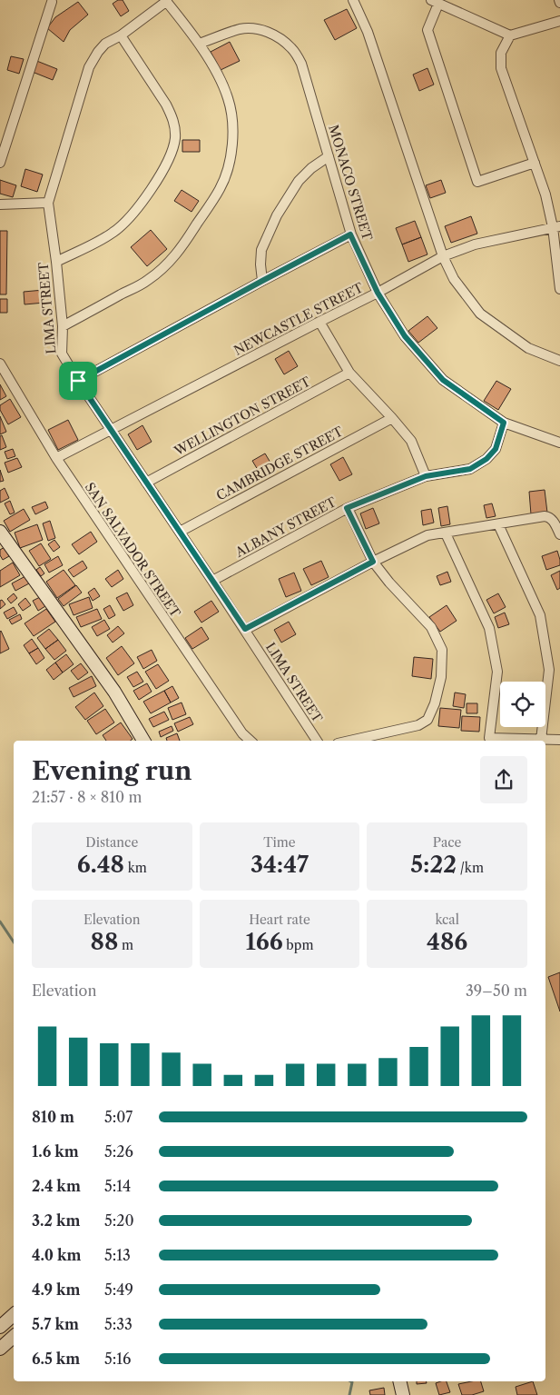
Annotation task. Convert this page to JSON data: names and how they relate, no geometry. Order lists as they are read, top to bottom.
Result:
{
  "streets": {
    "street": [
      "MONACO STREET",
      "LIMA STREET",
      "NEWCASTLE STREET",
      "WELLINGTON STREET",
      "CAMBRIDGE STREET",
      "ALBANY STREET",
      "SAN SALVADOR STREET"
    ]
  },
  "crossings": [
    ["MONACO STREET", "NEWCASTLE STREET"],
    ["MONACO STREET", "ALBANY STREET"],
    ["LIMA STREET", "NEWCASTLE STREET"],
    ["LIMA STREET", "WELLINGTON STREET"],
    ["LIMA STREET", "CAMBRIDGE STREET"],
    ["LIMA STREET", "ALBANY STREET"],
    ["NEWCASTLE STREET", "SAN SALVADOR STREET"]
  ],
  "page": {
    "heading": ["Evening run", "21:57 · 8 × 810 m"],
    "stats": [
      ["Distance", "6.48 km"],
      ["Time", "34:47"],
      ["Pace", "5:22 /km"],
      ["Elevation", "88 m"],
      ["Heart rate", "166 bpm"],
      ["kcal", "486"]
    ],
    "chart": ["Elevation", "39–50 m"],
    "list": [
      {
        "name": "810 m",
        "note": "5:07"
      },
      {
        "name": "1.6 km",
        "note": "5:26"
      },
      {
        "name": "2.4 km",
        "note": "5:14"
      },
      {
        "name": "3.2 km",
        "note": "5:20"
      },
      {
        "name": "4.0 km",
        "note": "5:13"
      },
      {
        "name": "4.9 km",
        "note": "5:49"
      },
      {
        "name": "5.7 km",
        "note": "5:33"
      },
      {
        "name": "6.5 km",
        "note": "5:16"
      }
    ]
  }
}
